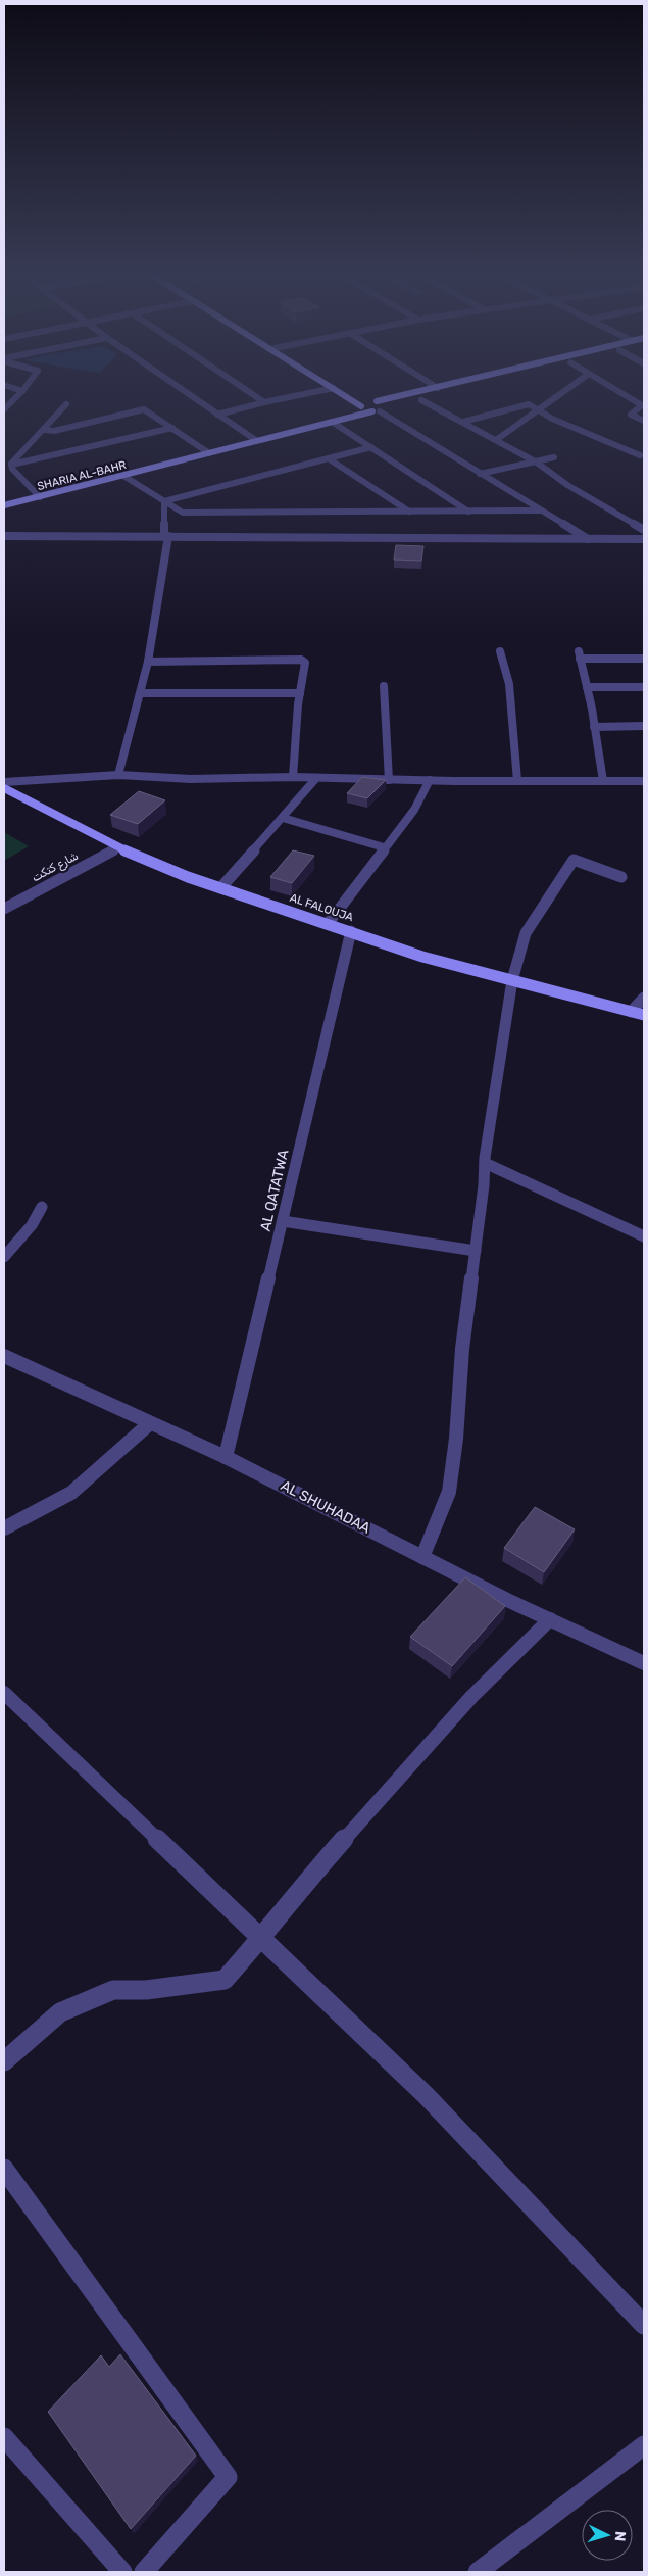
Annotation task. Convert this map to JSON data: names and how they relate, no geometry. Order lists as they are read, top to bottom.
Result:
{
  "streets": {
    "main road": ["SHARIA AL-BAHR", "AL FALOUJA"],
    "street": ["شارع كتكت", "AL QATATWA", "AL SHUHADAA"]
  },
  "crossings": [
    ["شارع كتكت", "AL FALOUJA"],
    ["AL FALOUJA", "AL QATATWA"],
    ["AL QATATWA", "AL SHUHADAA"]
  ],
  "north": "right"
}
